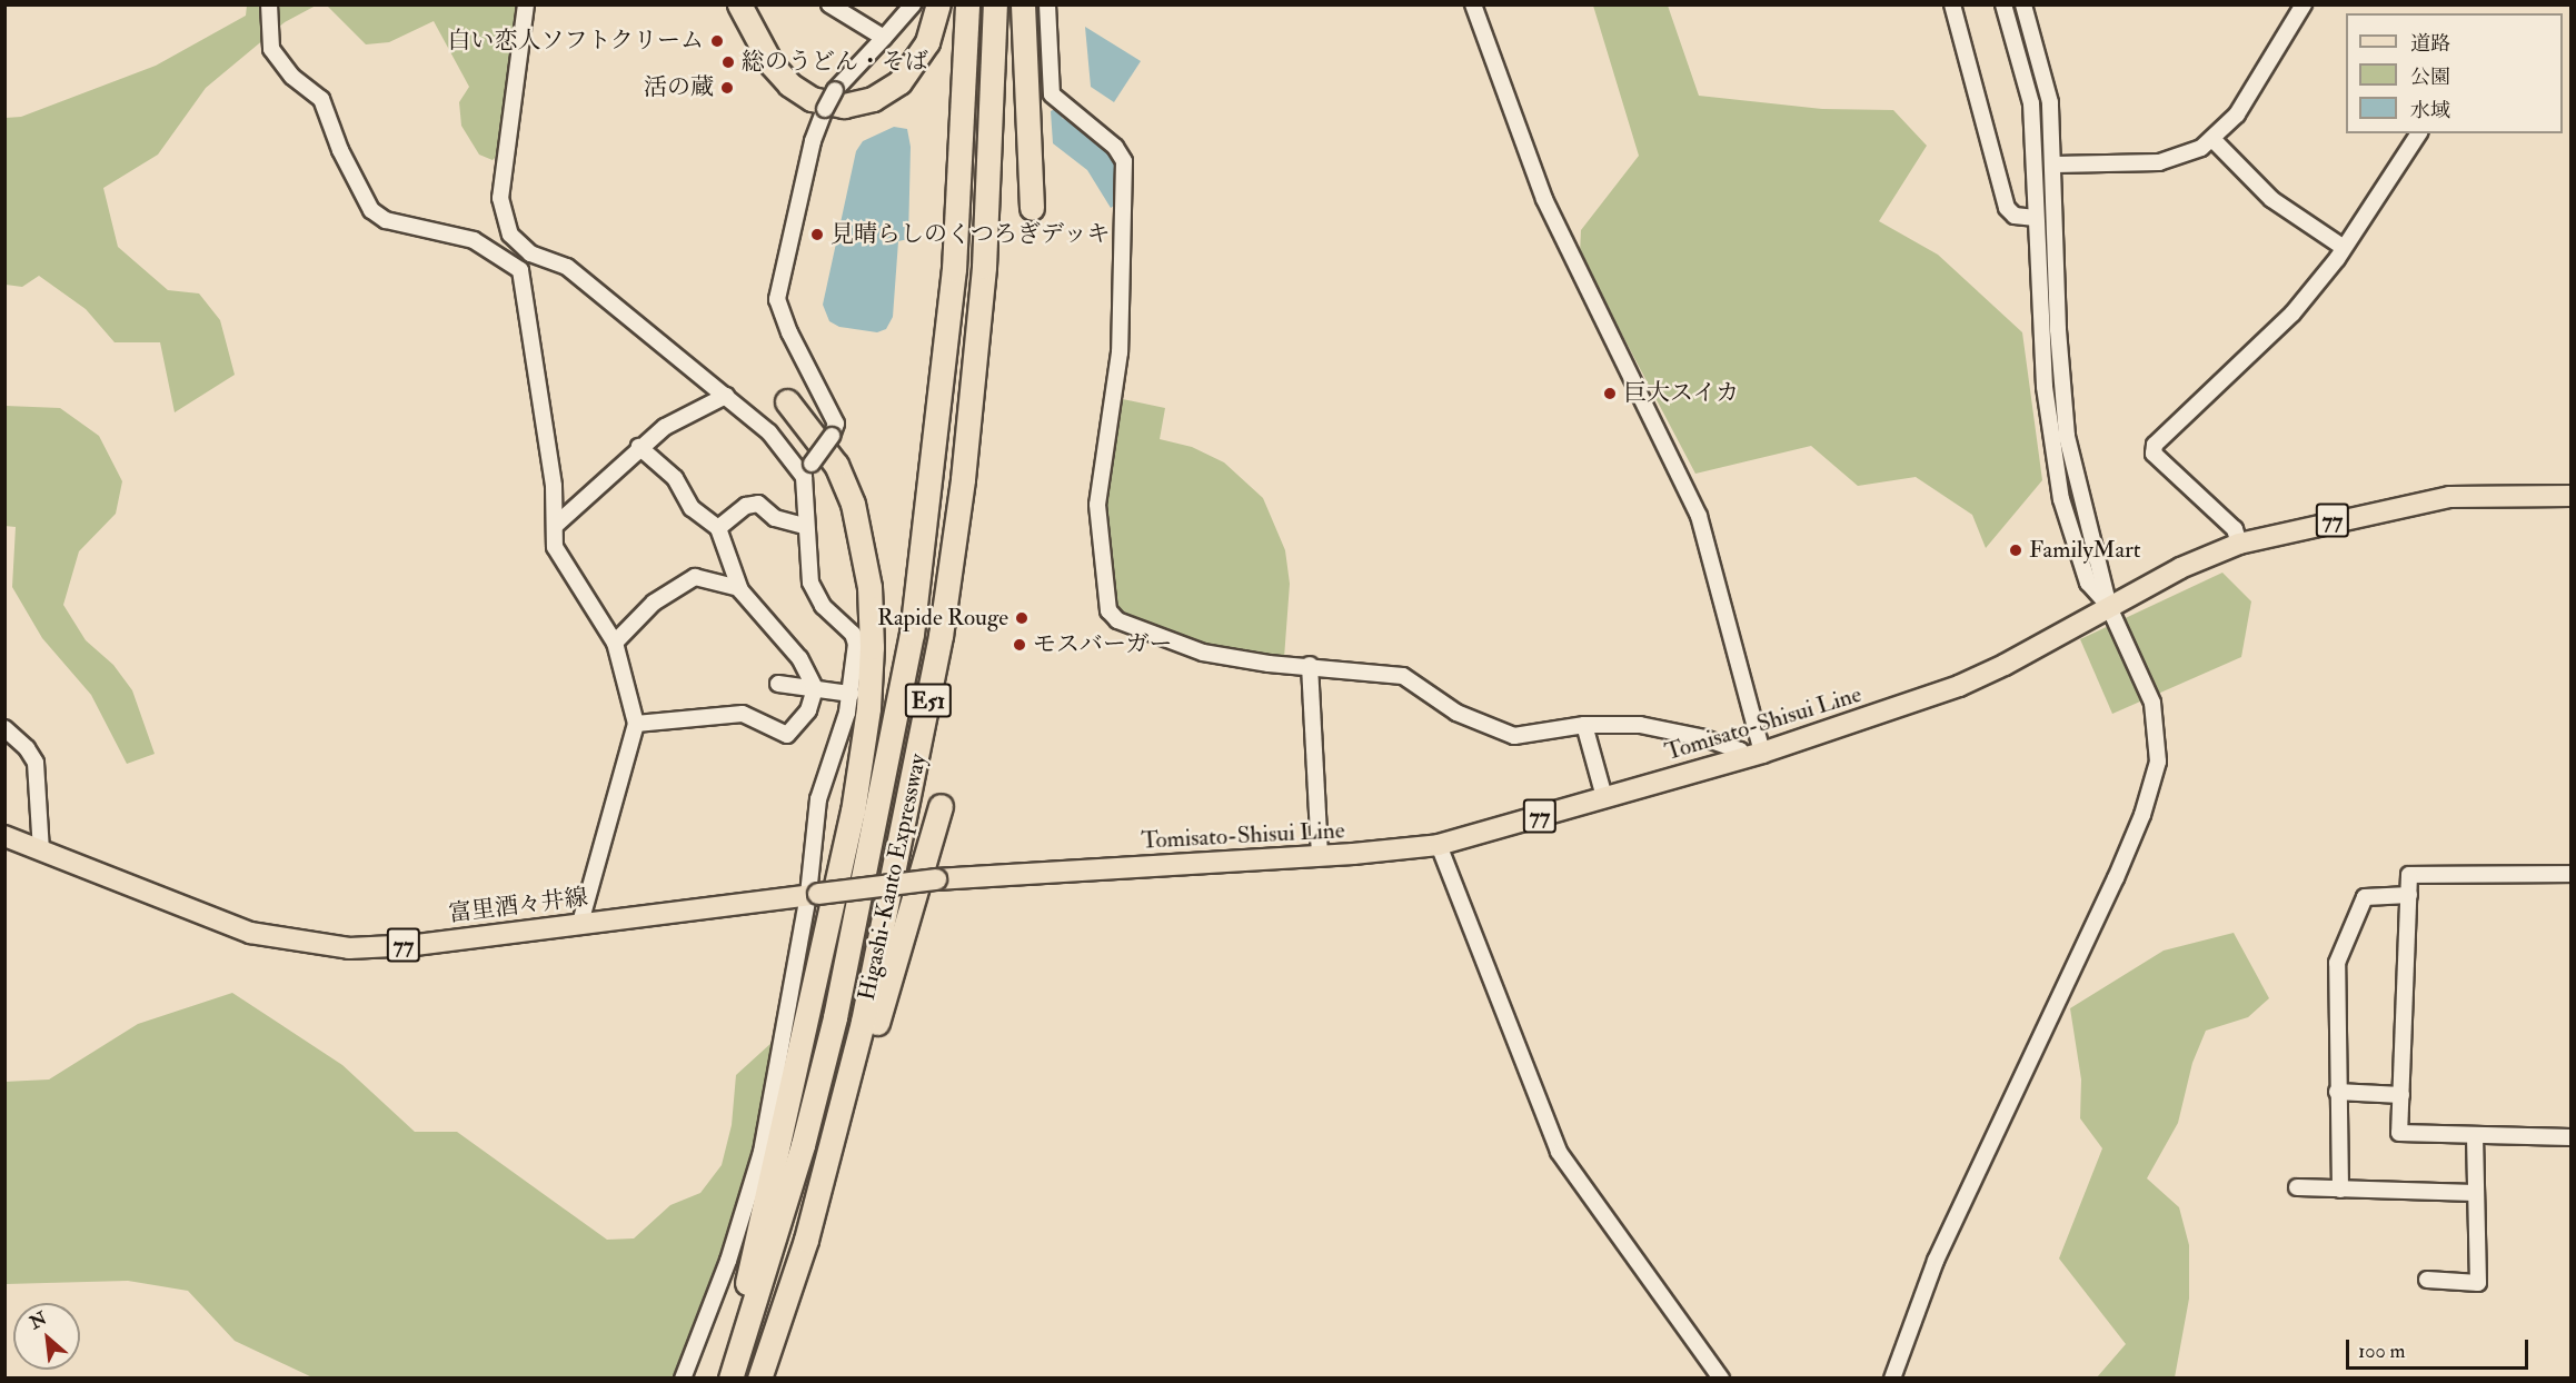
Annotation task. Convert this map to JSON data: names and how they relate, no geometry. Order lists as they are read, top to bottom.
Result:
{
  "streets": {
    "highway": ["E51", "Higashi-Kanto Expressway"],
    "main road": ["77", "Tomisato-Shisui Line", "富里酒々井線"]
  },
  "crossings": [
    ["Tomisato-Shisui Line", "富里酒々井線"]
  ],
  "places": [
    "白い恋人ソフトクリーム",
    "総のうどん・そば",
    "活の蔵",
    "見晴らしのくつろぎデッキ",
    "巨大スイカ",
    "FamilyMart",
    "Rapide Rouge",
    "モスバーガー"
  ],
  "legend": ["道路", "公園", "水域"],
  "scale_bar": "100 m",
  "north": "top left"
}
